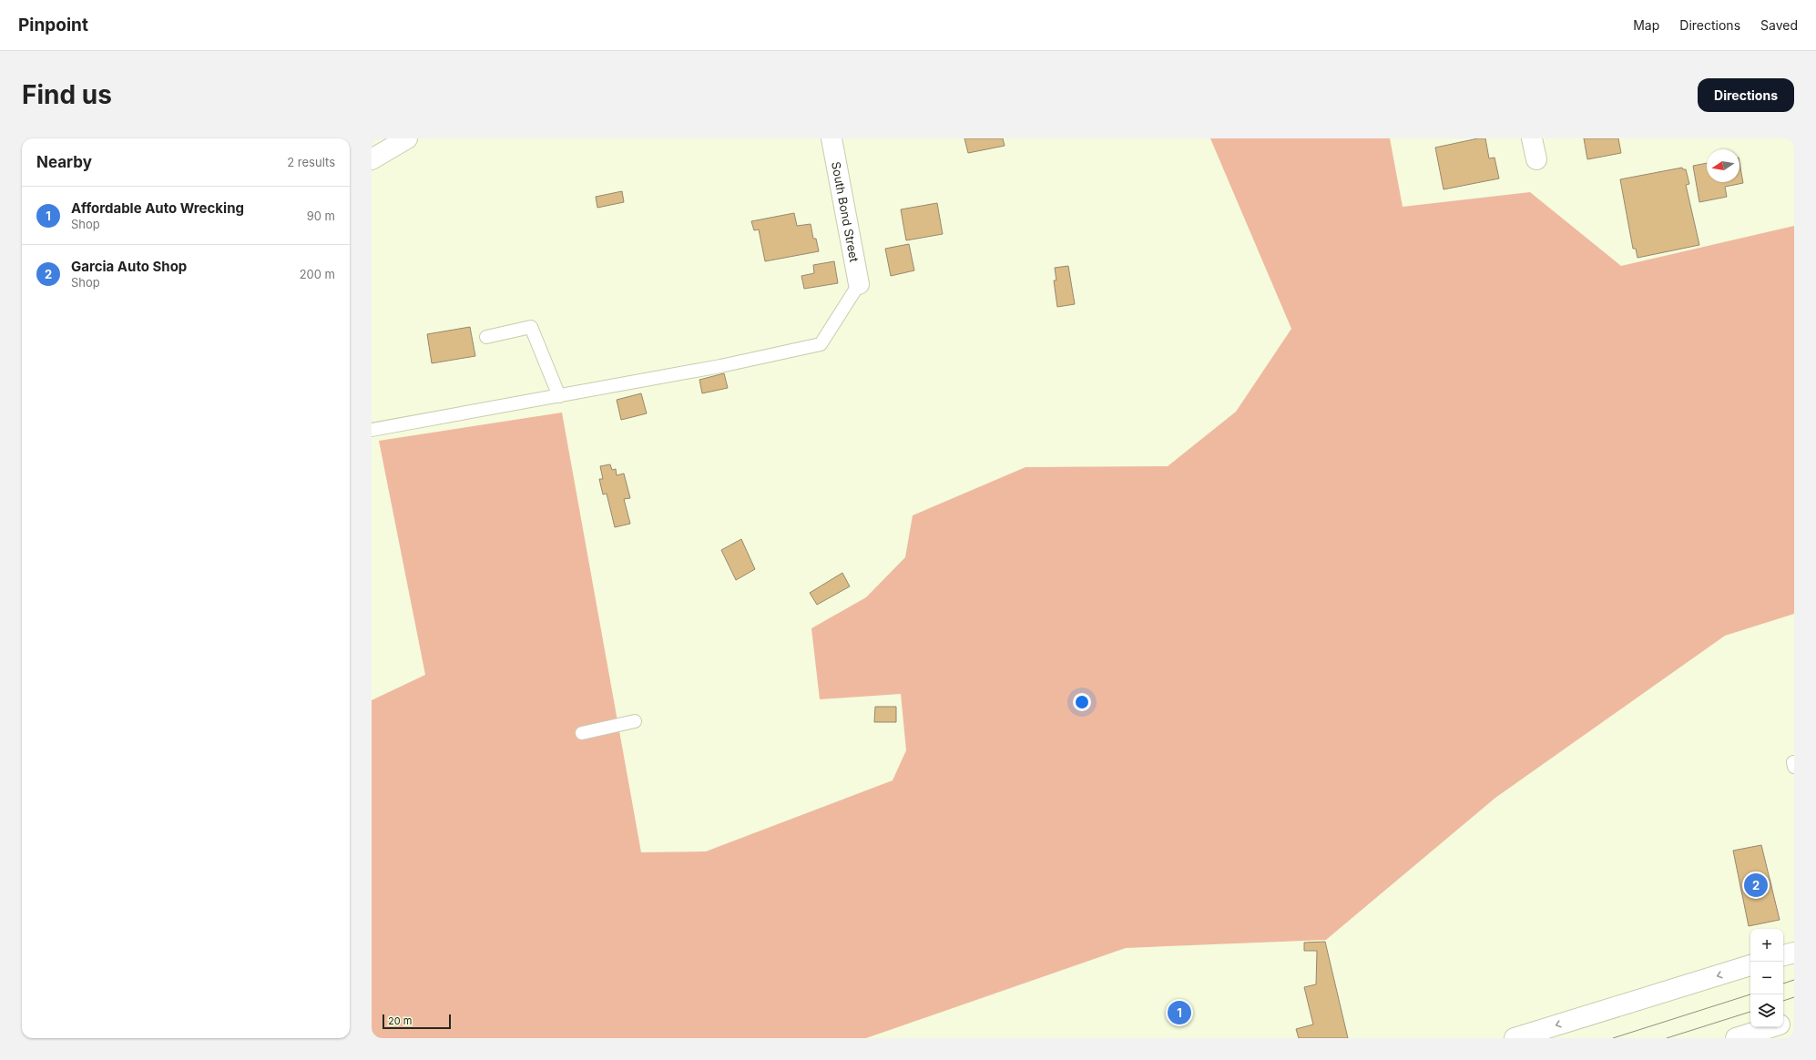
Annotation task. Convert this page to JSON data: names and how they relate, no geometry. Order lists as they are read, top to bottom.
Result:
{
  "streets": {
    "main road": ["South Bond Street"]
  },
  "scale_bar": "20 m",
  "north": "left",
  "page": {
    "header": "Pinpoint",
    "nav": ["Map", "Directions", "Saved"],
    "buttons": "Directions",
    "title": "Find us",
    "heading": ["Nearby", "2 results"],
    "list": [
      {
        "mark": "1",
        "name": "Affordable Auto Wrecking",
        "note": "Shop",
        "value": "90 m"
      },
      {
        "mark": "2",
        "name": "Garcia Auto Shop",
        "note": "Shop",
        "value": "200 m"
      }
    ],
    "pins": ["2", "1"],
    "map_buttons": ["+", "−"],
    "scale": "20 m"
  }
}
